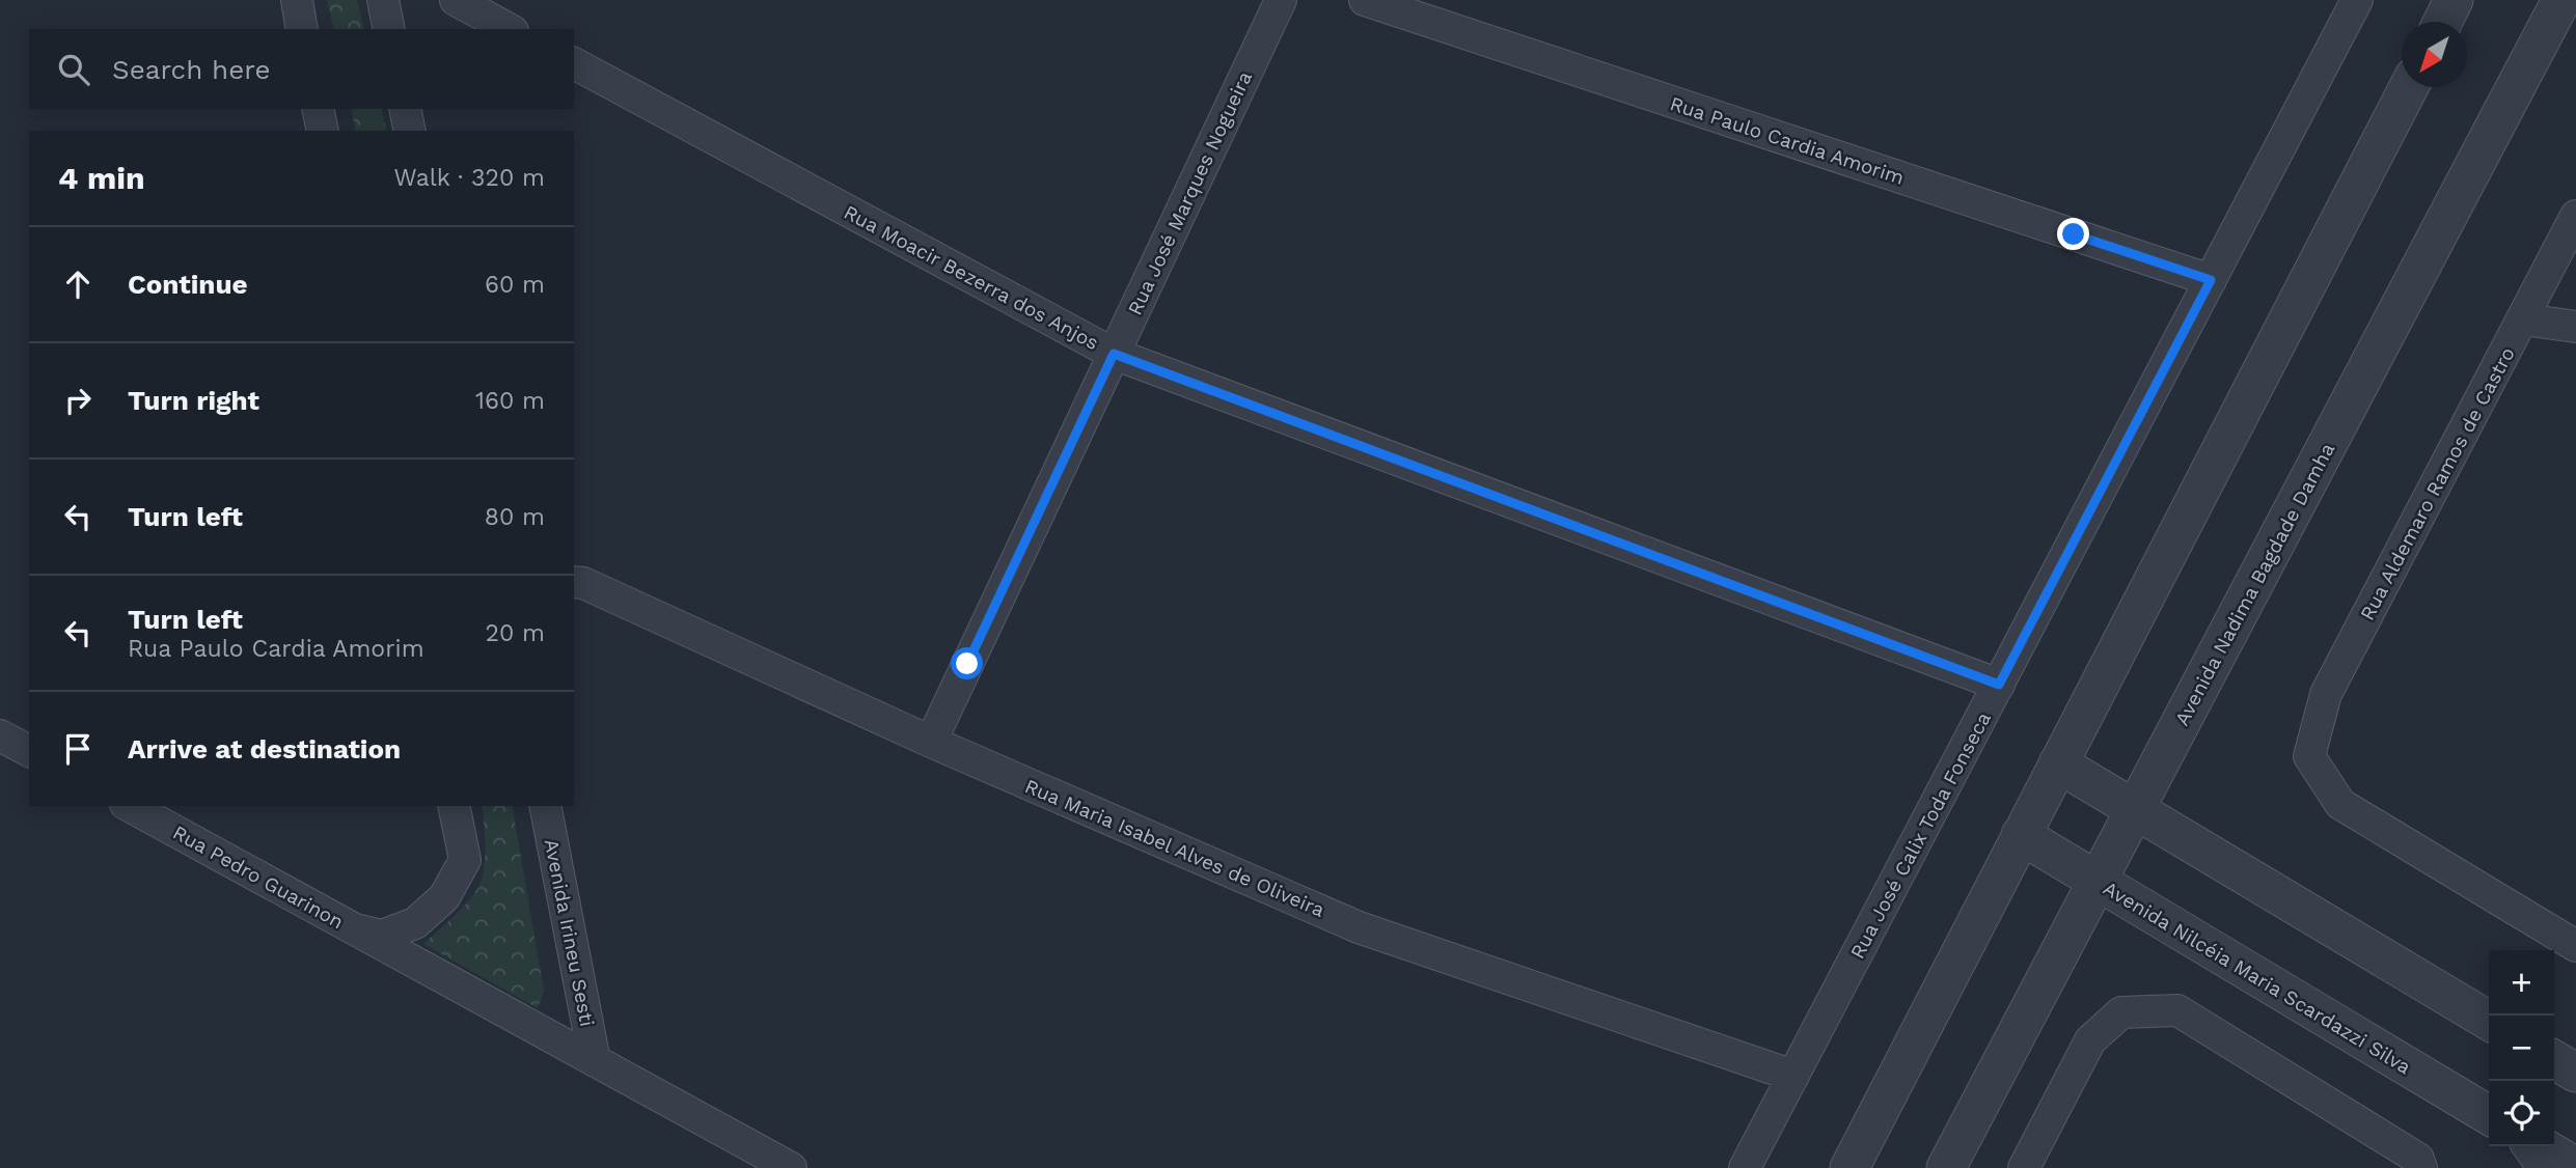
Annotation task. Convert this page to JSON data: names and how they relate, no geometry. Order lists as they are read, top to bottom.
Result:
{
  "streets": {
    "street": [
      "Rua Paulo Cardia Amorim",
      "Rua José Marques Nogueira",
      "Rua Moacir Bezerra dos Anjos",
      "Rua Aldemaro Ramos de Castro",
      "Avenida Nadima Bagdade Damha",
      "Rua José Calix Toda Fonseca",
      "Rua Maria Isabel Alves de Oliveira",
      "Rua Pedro Guarinon",
      "Avenida Irineu Sesti",
      "Avenida Nilcéia Maria Scardazzi Silva"
    ]
  },
  "crossings": [
    ["Rua Paulo Cardia Amorim", "Rua José Calix Toda Fonseca"],
    ["Rua José Marques Nogueira", "Rua Moacir Bezerra dos Anjos"],
    ["Rua José Marques Nogueira", "Rua Maria Isabel Alves de Oliveira"],
    ["Rua Moacir Bezerra dos Anjos", "Rua José Calix Toda Fonseca"],
    ["Avenida Nadima Bagdade Damha", "Avenida Nilcéia Maria Scardazzi Silva"],
    ["Rua José Calix Toda Fonseca", "Rua Maria Isabel Alves de Oliveira"],
    ["Rua Pedro Guarinon", "Avenida Irineu Sesti"]
  ],
  "north": "bottom left",
  "page": {
    "search": "Search here",
    "heading": ["4 min", "Walk · 320 m"],
    "list": [
      ["Continue", "60 m"],
      ["Turn right", "160 m"],
      ["Turn left", "80 m"],
      ["Turn left", "Rua Paulo Cardia Amorim", "20 m"],
      "Arrive at destination"
    ],
    "map_buttons": ["+", "−"]
  }
}
